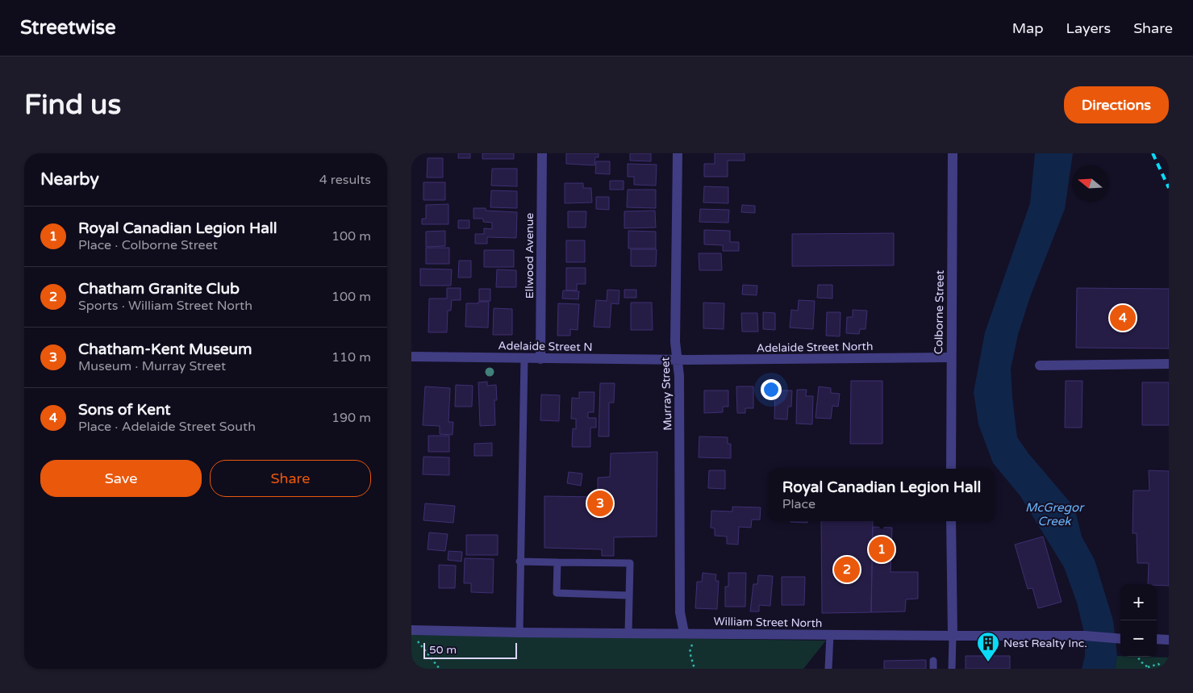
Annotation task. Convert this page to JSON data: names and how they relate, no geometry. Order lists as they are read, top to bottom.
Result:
{
  "streets": {
    "street": [
      "Ellwood Avenue",
      "Colborne Street",
      "Adelaide Street N",
      "Adelaide Street North",
      "Murray Street",
      "William Street North"
    ]
  },
  "crossings": [
    ["Ellwood Avenue", "Adelaide Street N"],
    ["Colborne Street", "Adelaide Street North"],
    ["Adelaide Street N", "Adelaide Street North"],
    ["Adelaide Street N", "Murray Street"],
    ["Adelaide Street North", "Murray Street"],
    ["Murray Street", "William Street North"]
  ],
  "water": ["McGregor Creek"],
  "places": {
    "building": ["Nest Realty Inc."]
  },
  "scale_bar": "50 m",
  "north": "left",
  "page": {
    "header": "Streetwise",
    "nav": ["Map", "Layers", "Share"],
    "buttons": [
      "Directions",
      ["Save", "Share"]
    ],
    "title": "Find us",
    "heading": ["Nearby", "4 results"],
    "list": [
      {
        "mark": "1",
        "name": "Royal Canadian Legion Hall",
        "note": "Place · Colborne Street",
        "value": "100 m"
      },
      {
        "mark": "2",
        "name": "Chatham Granite Club",
        "note": "Sports · William Street North",
        "value": "100 m"
      },
      {
        "mark": "3",
        "name": "Chatham-Kent Museum",
        "note": "Museum · Murray Street",
        "value": "110 m"
      },
      {
        "mark": "4",
        "name": "Sons of Kent",
        "note": "Place · Adelaide Street South",
        "value": "190 m"
      }
    ],
    "pins": [
      "4",
      "3",
      "1",
      "2"
    ],
    "popup": ["Royal Canadian Legion Hall", "Place"],
    "map_buttons": ["+", "−"],
    "scale": "50 m"
  }
}
